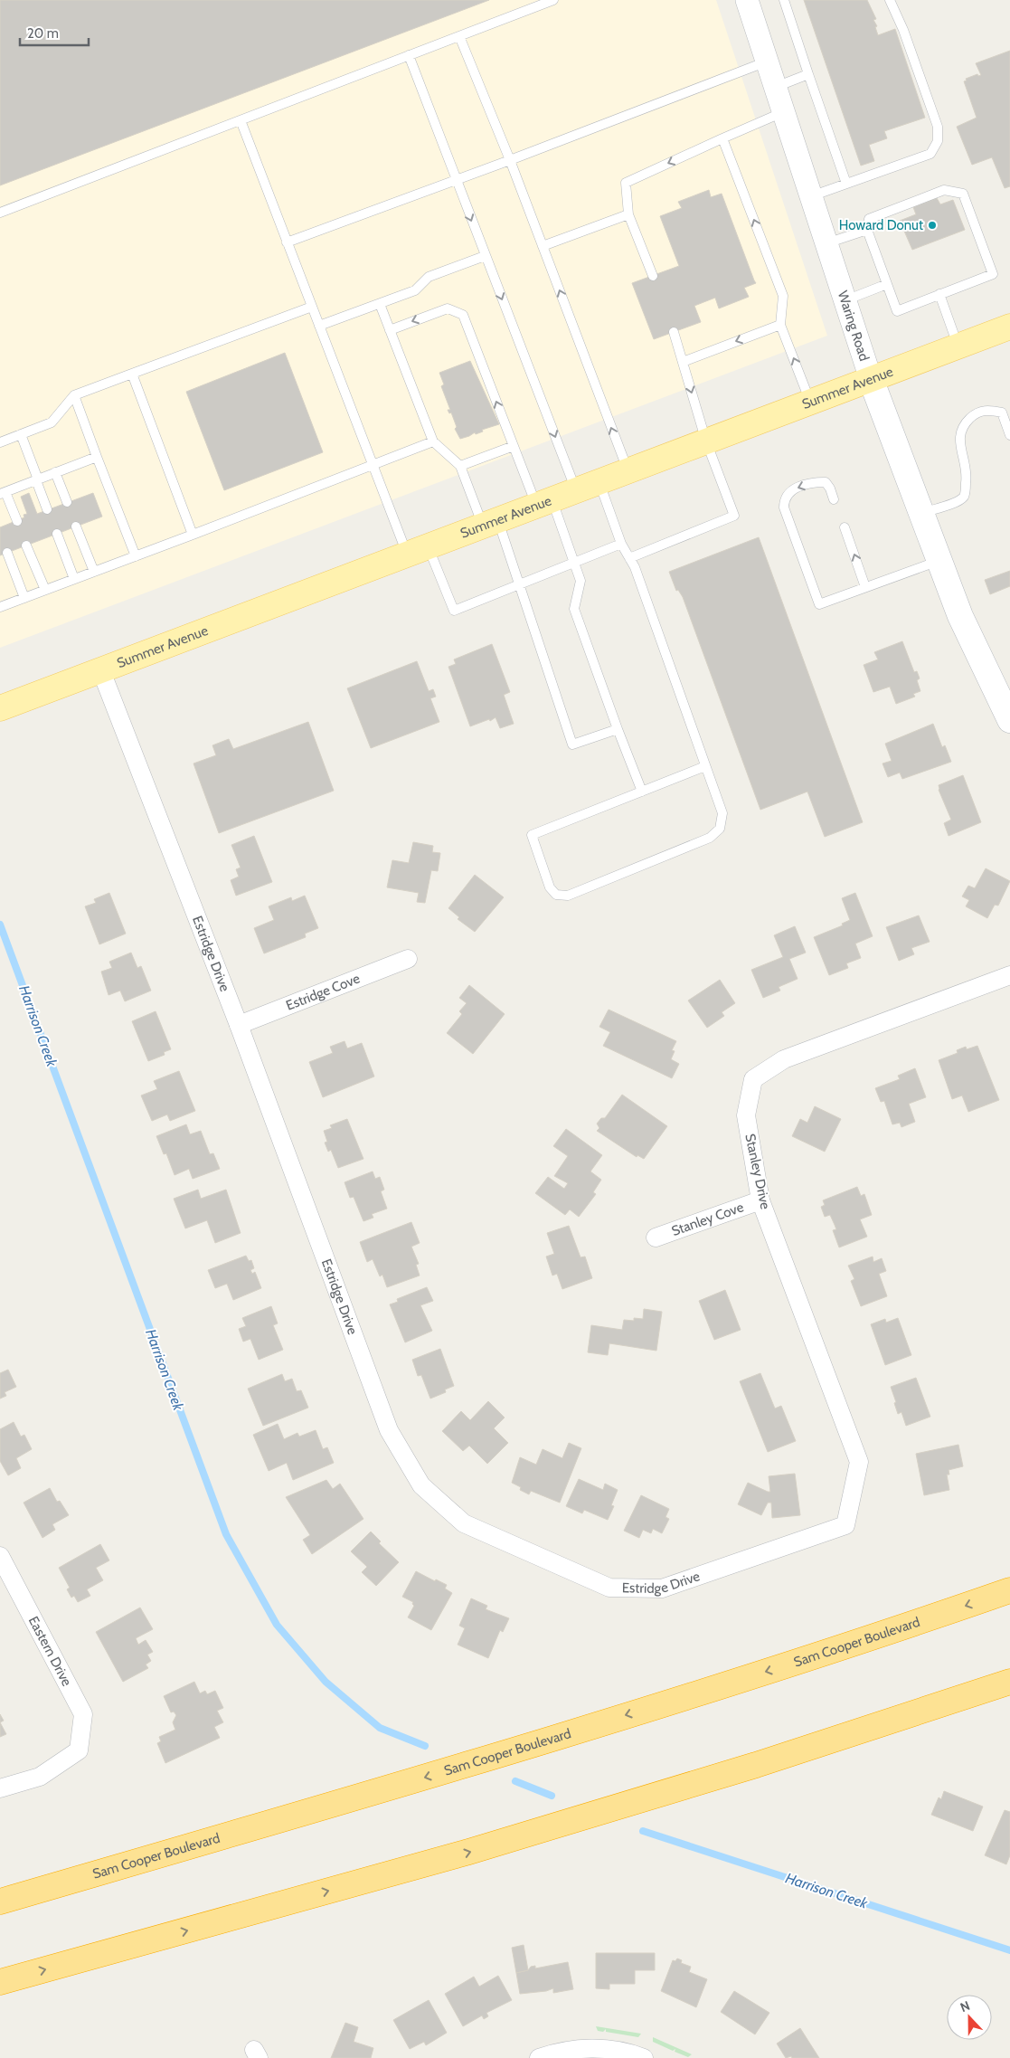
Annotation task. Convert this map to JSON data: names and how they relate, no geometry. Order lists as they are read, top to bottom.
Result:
{
  "streets": {
    "highway": ["Sam Cooper Boulevard"],
    "main road": ["Waring Road", "Summer Avenue"],
    "street": [
      "Estridge Drive",
      "Estridge Cove",
      "Stanley Drive",
      "Stanley Cove",
      "Eastern Drive"
    ]
  },
  "crossings": [
    ["Waring Road", "Summer Avenue"],
    ["Summer Avenue", "Estridge Drive"],
    ["Estridge Drive", "Estridge Cove"],
    ["Estridge Drive", "Stanley Drive"],
    ["Stanley Drive", "Stanley Cove"]
  ],
  "water": ["Harrison Creek"],
  "places": ["Howard Donut"],
  "scale_bar": "20 m",
  "north": "top"
}
